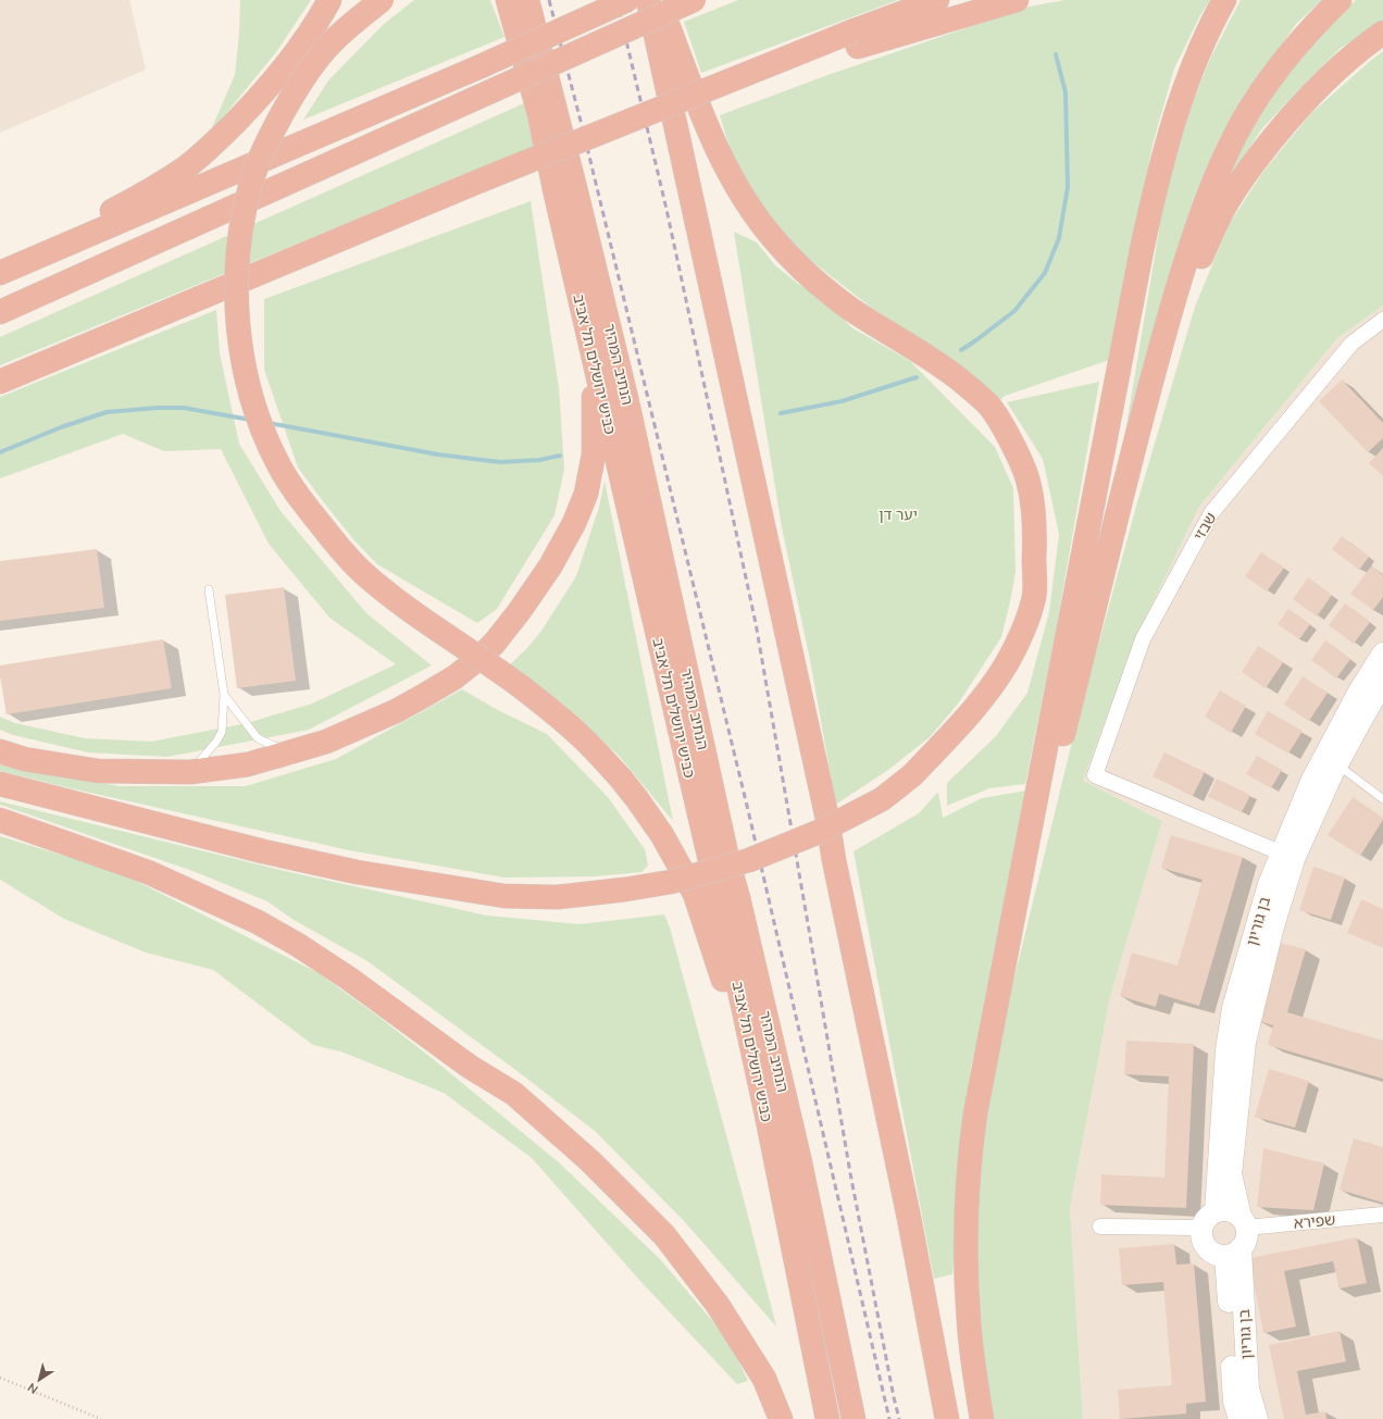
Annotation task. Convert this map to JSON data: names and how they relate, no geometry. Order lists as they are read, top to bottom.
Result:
{
  "streets": {
    "highway": ["כביש ירושלים תל אביב", "הנתיב המהיר"],
    "street": ["שבזי", "בן גוריון", "שפירא"]
  },
  "crossings": [
    ["כביש ירושלים תל אביב", "הנתיב המהיר"],
    ["שבזי", "בן גוריון"],
    ["בן גוריון", "שפירא"]
  ],
  "parks": ["יער דן"],
  "north": "bottom left"
}
